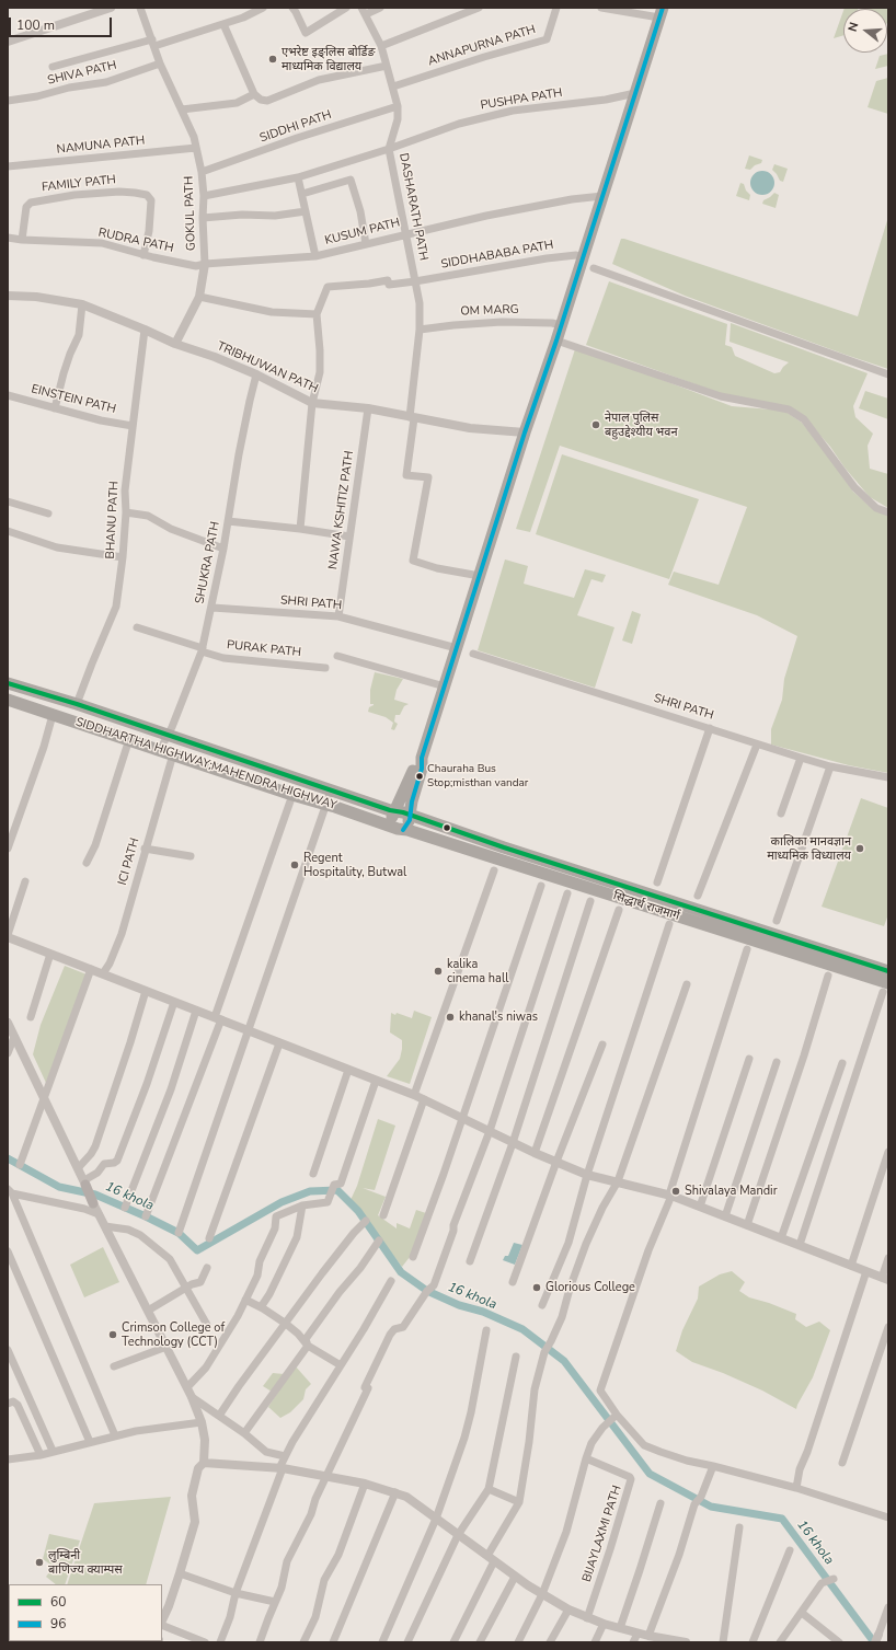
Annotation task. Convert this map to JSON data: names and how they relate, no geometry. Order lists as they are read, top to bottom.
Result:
{
  "streets": {
    "highway": ["SIDDHARTHA HIGHWAY;MAHENDRA HIGHWAY", "सिद्धार्थ राजमार्ग"],
    "street": [
      "ANNAPURNA PATH",
      "SHIVA PATH",
      "PUSHPA PATH",
      "SIDDHI PATH",
      "NAMUNA PATH",
      "FAMILY PATH",
      "DASHARATH PATH",
      "GOKUL PATH",
      "KUSUM PATH",
      "RUDRA PATH",
      "SIDDHABABA PATH",
      "OM MARG",
      "TRIBHUWAN PATH",
      "EINSTEIN PATH",
      "NAWA KSHITIZ PATH",
      "BHANU PATH",
      "SHUKRA PATH",
      "SHRI PATH",
      "PURAK PATH",
      "ICI PATH",
      "BIJAYLAXMI PATH"
    ]
  },
  "crossings": [
    ["ANNAPURNA PATH", "DASHARATH PATH"],
    ["SHIVA PATH", "GOKUL PATH"],
    ["PUSHPA PATH", "DASHARATH PATH"],
    ["PUSHPA PATH", "GOKUL PATH"],
    ["SIDDHI PATH", "DASHARATH PATH"],
    ["SIDDHI PATH", "GOKUL PATH"],
    ["NAMUNA PATH", "GOKUL PATH"],
    ["FAMILY PATH", "RUDRA PATH"],
    ["DASHARATH PATH", "KUSUM PATH"],
    ["DASHARATH PATH", "SIDDHABABA PATH"],
    ["DASHARATH PATH", "OM MARG"],
    ["DASHARATH PATH", "TRIBHUWAN PATH"],
    ["GOKUL PATH", "KUSUM PATH"],
    ["GOKUL PATH", "RUDRA PATH"],
    ["GOKUL PATH", "TRIBHUWAN PATH"],
    ["KUSUM PATH", "RUDRA PATH"],
    ["TRIBHUWAN PATH", "NAWA KSHITIZ PATH"],
    ["TRIBHUWAN PATH", "BHANU PATH"],
    ["TRIBHUWAN PATH", "SHUKRA PATH"],
    ["EINSTEIN PATH", "BHANU PATH"],
    ["NAWA KSHITIZ PATH", "SHRI PATH"],
    ["BHANU PATH", "SIDDHARTHA HIGHWAY;MAHENDRA HIGHWAY"],
    ["SHUKRA PATH", "SHRI PATH"],
    ["SHUKRA PATH", "PURAK PATH"],
    ["SHUKRA PATH", "SIDDHARTHA HIGHWAY;MAHENDRA HIGHWAY"],
    ["SIDDHARTHA HIGHWAY;MAHENDRA HIGHWAY", "ICI PATH"],
    ["SIDDHARTHA HIGHWAY;MAHENDRA HIGHWAY", "सिद्धार्थ राजमार्ग"]
  ],
  "water": ["16 khola"],
  "places": [
    "एभरेष्ट इङ्लिस बोर्डिङ माध्यमिक विद्यालय",
    "नेपाल पुलिस बहुउद्देश्यीय भवन",
    "Chauraha Bus Stop;misthan vandar",
    "कालिका मानवज्ञान माध्यमिक विध्यालय",
    "Regent Hospitality, Butwal",
    "kalika cinema hall",
    "khanal's niwas",
    "Shivalaya Mandir",
    "Glorious College",
    "Crimson College of Technology (CCT)",
    "लुम्बिनी बाणिज्य क्याम्पस"
  ],
  "lines": ["transit line 96", "transit line 60"],
  "legend": ["60", "96"],
  "scale_bar": "100 m",
  "north": "left"
}
